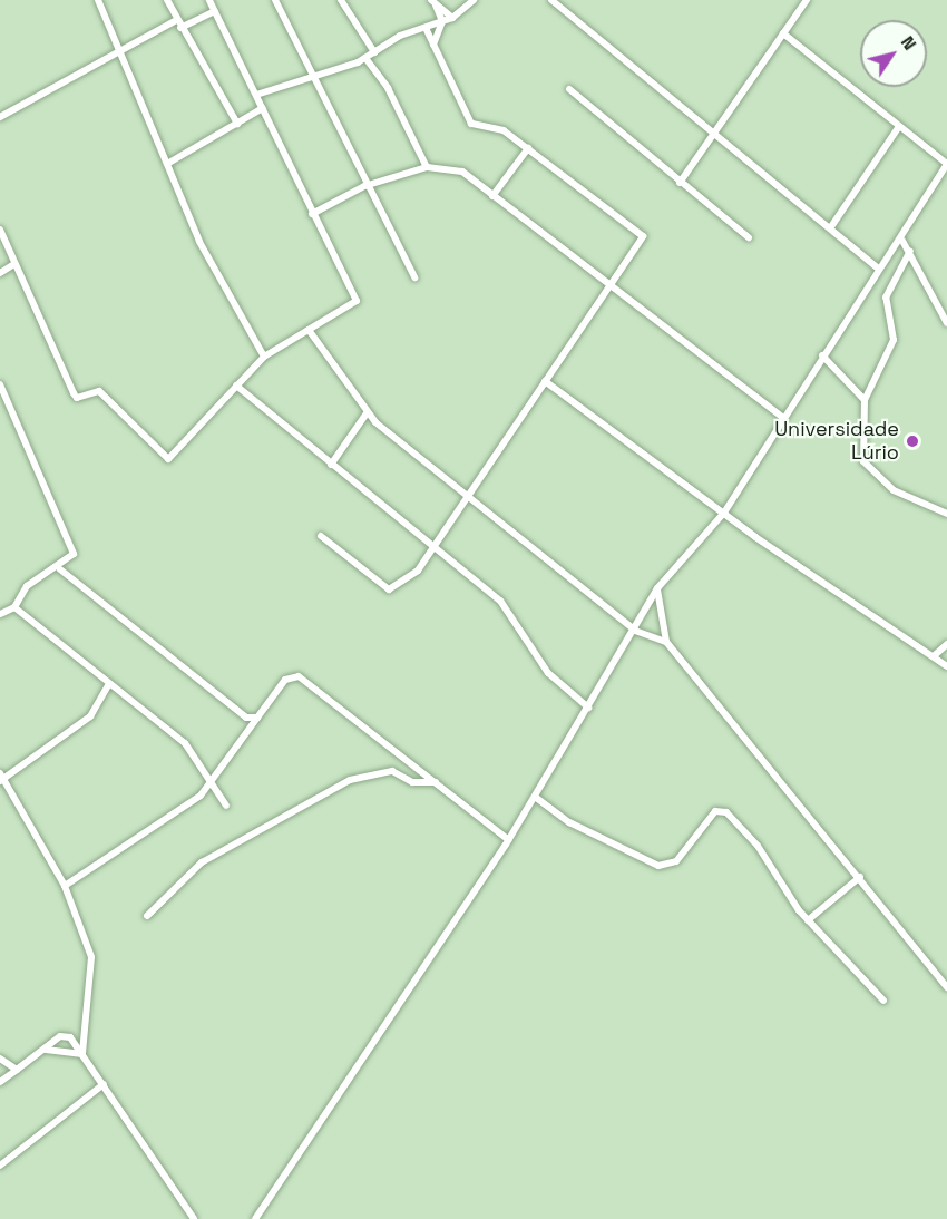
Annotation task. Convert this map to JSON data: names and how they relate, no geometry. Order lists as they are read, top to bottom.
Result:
{
  "places": ["Universidade Lúrio"],
  "north": "top right"
}
